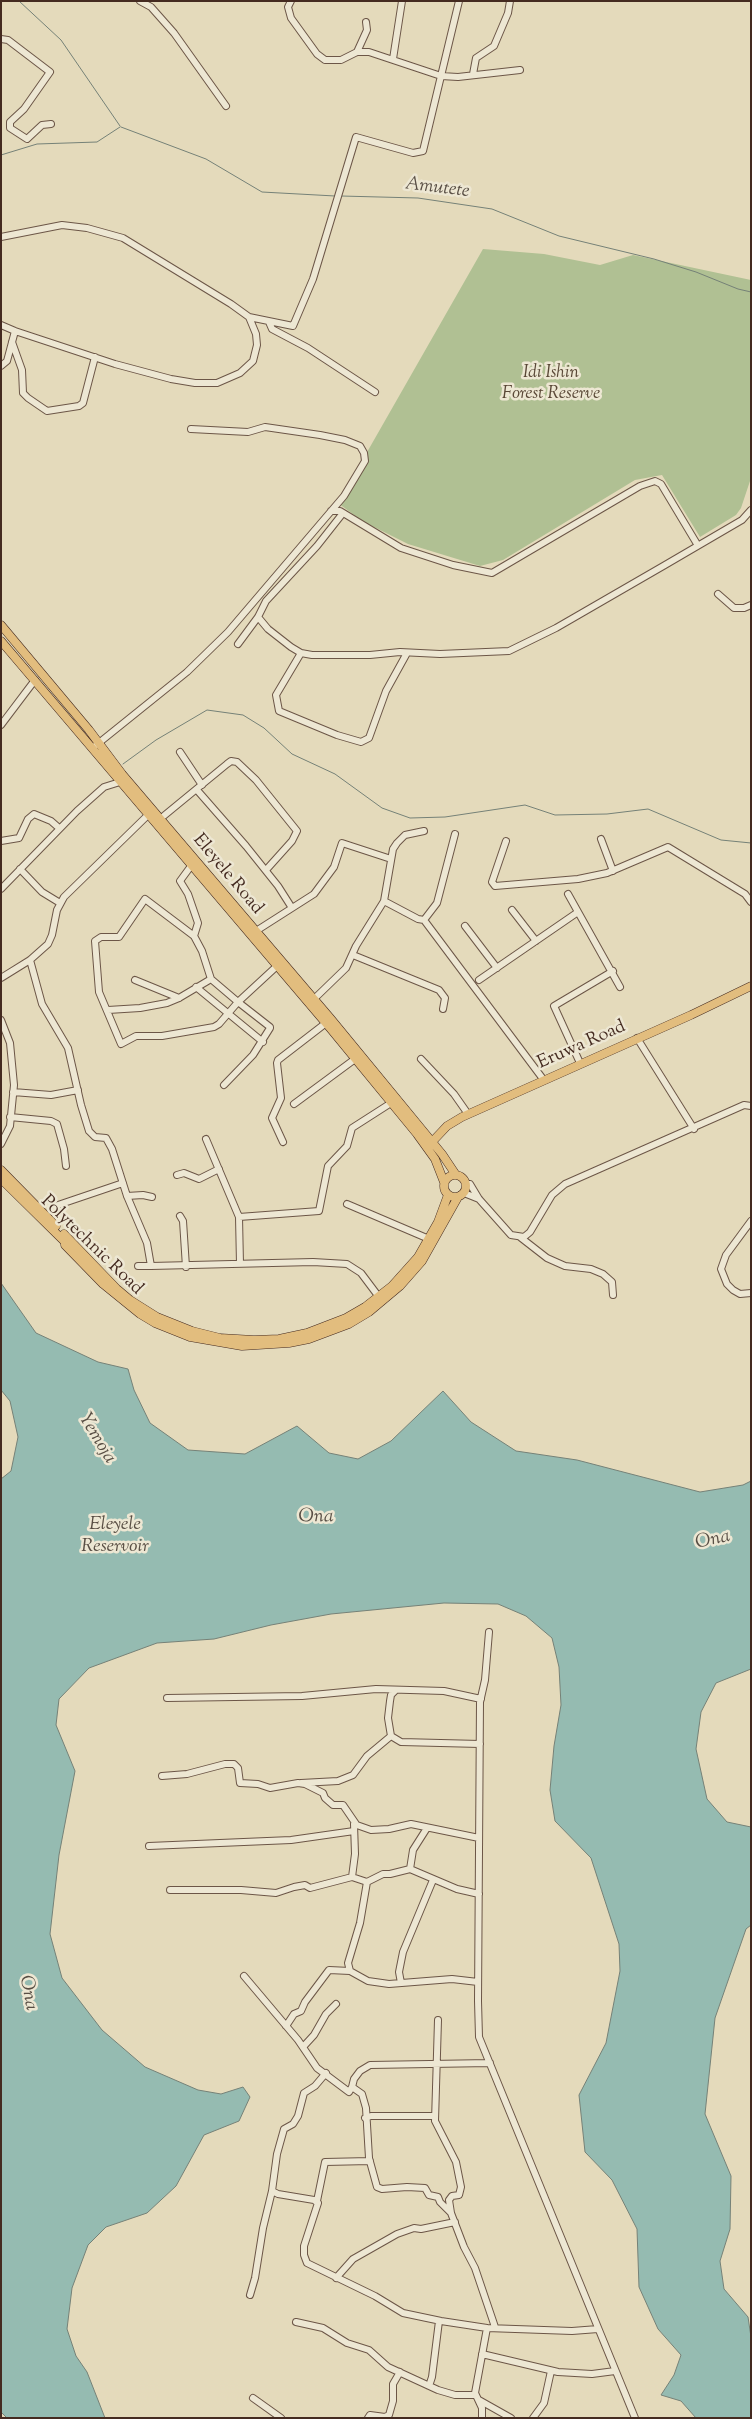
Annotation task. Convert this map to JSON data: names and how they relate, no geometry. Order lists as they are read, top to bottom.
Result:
{
  "streets": {
    "main road": ["Eleyele Road", "Eruwa Road", "Polytechnic Road"]
  },
  "crossings": [
    ["Eleyele Road", "Eruwa Road"]
  ],
  "water": [
    "Amutete",
    "Yemoja",
    "Ona",
    "Eleyele Reservoir"
  ],
  "parks": ["Idi Ishin Forest Reserve"]
}
